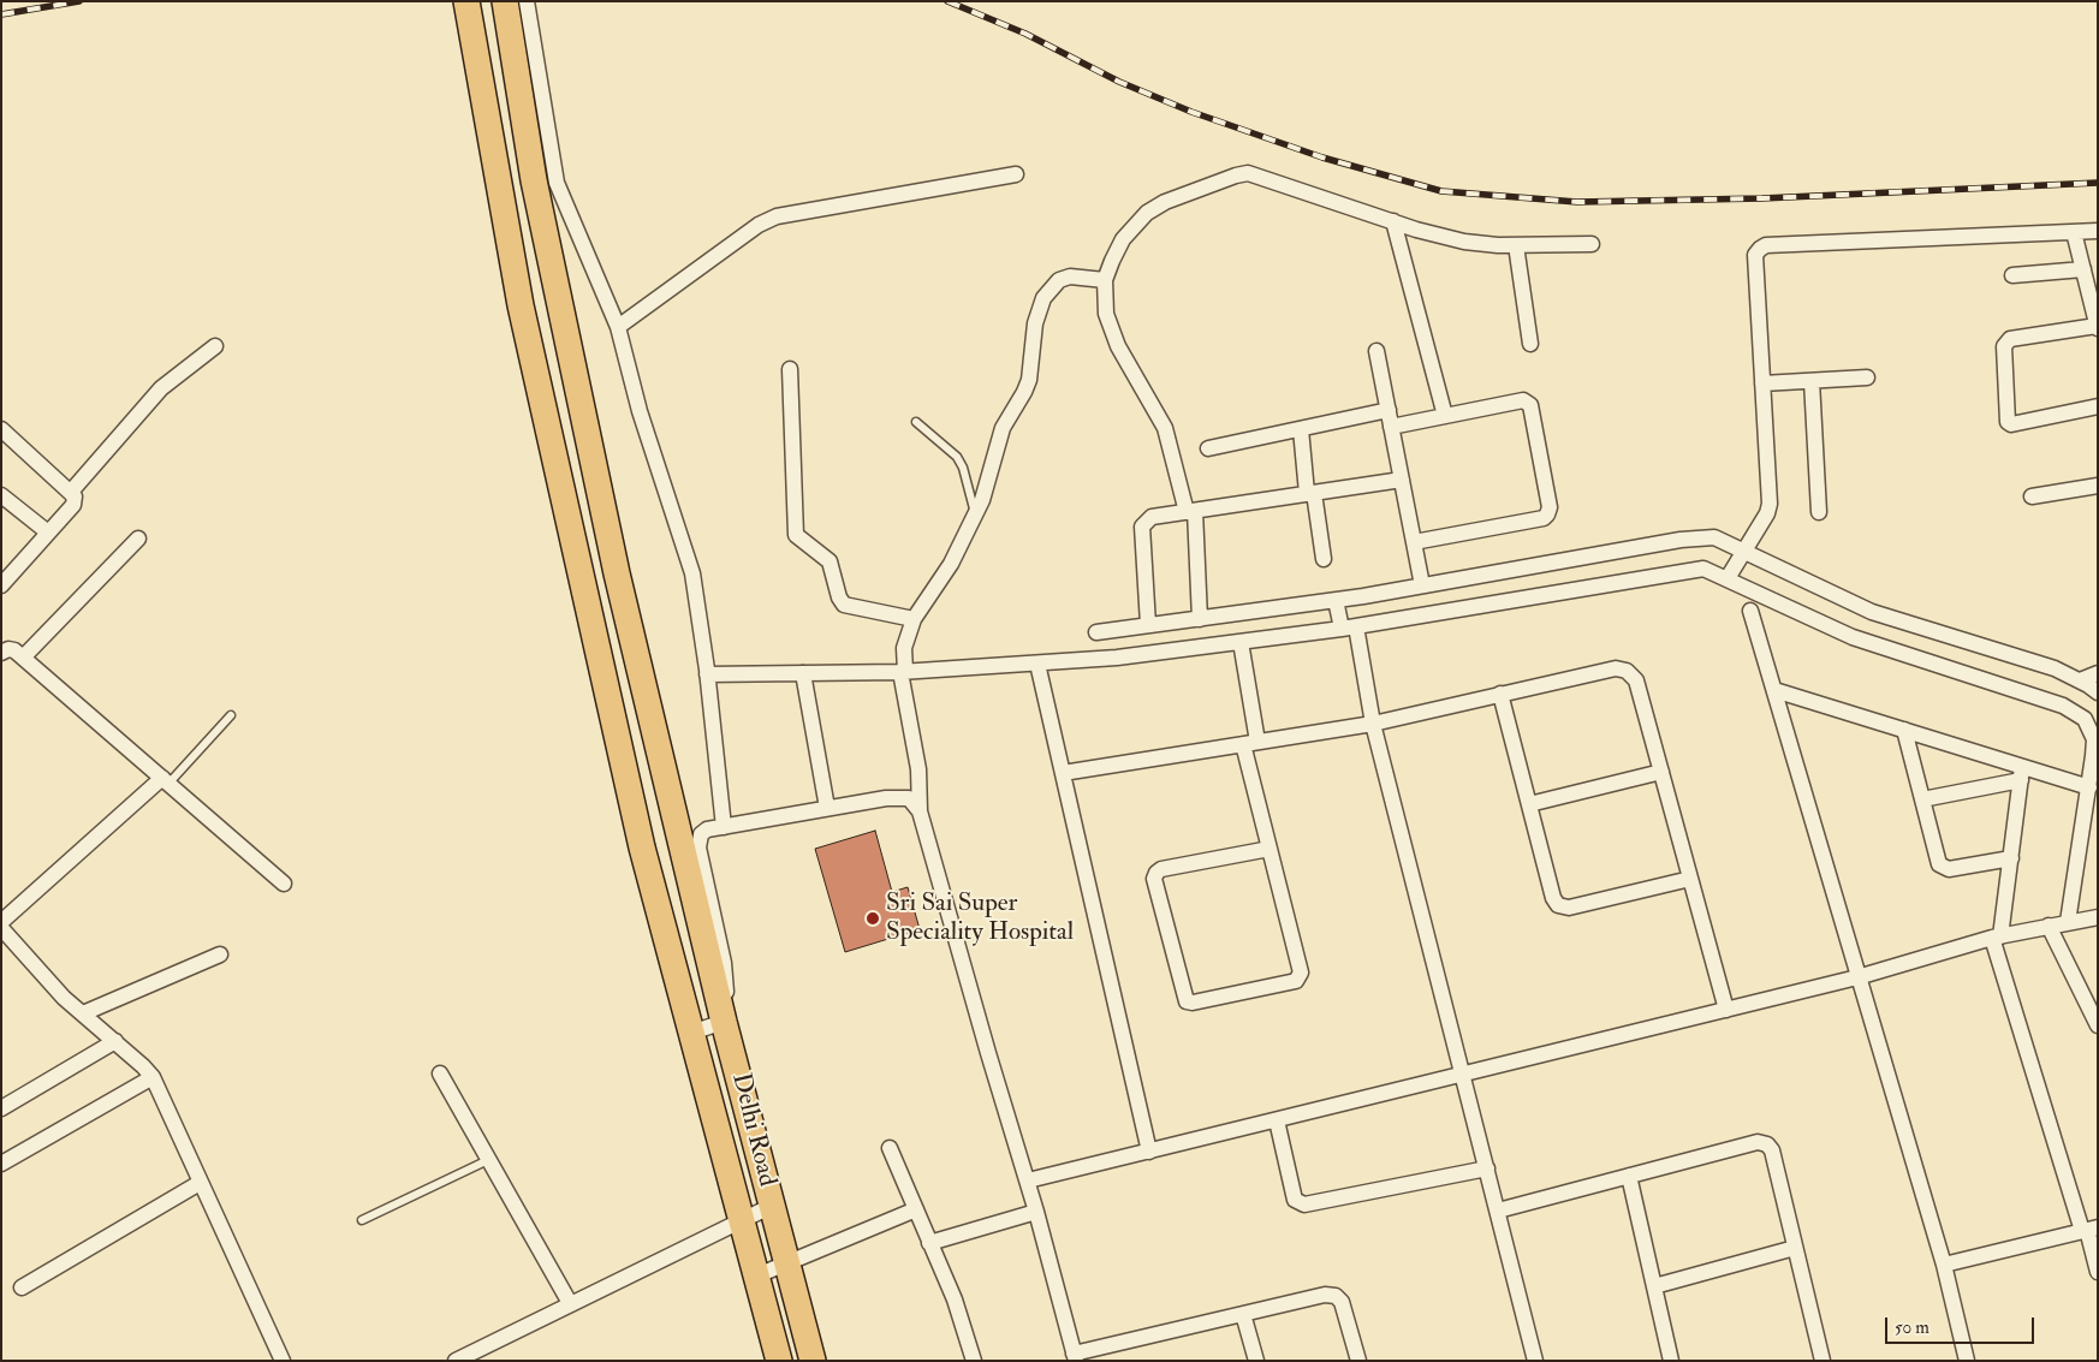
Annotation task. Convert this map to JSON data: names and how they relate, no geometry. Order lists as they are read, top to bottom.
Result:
{
  "streets": {
    "main road": ["Delhi Road"]
  },
  "places": ["Sri Sai Super Speciality Hospital"],
  "scale_bar": "50 m"
}
